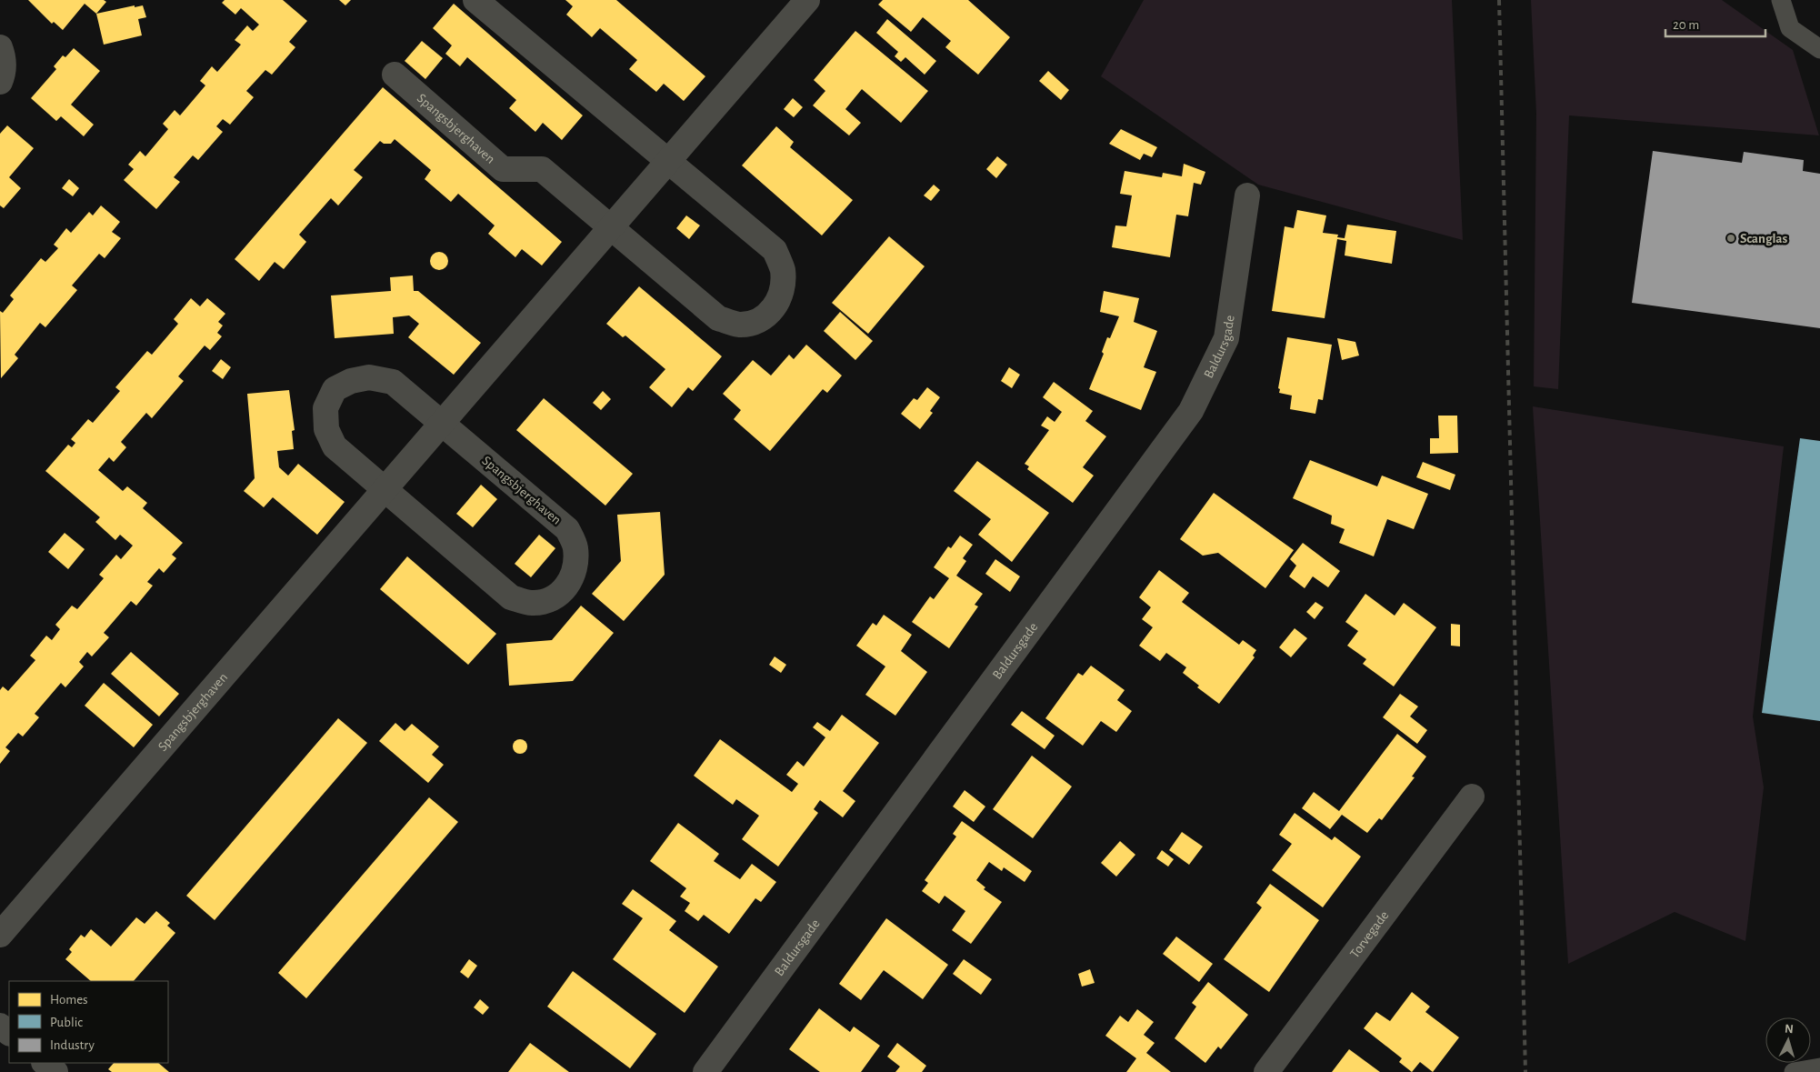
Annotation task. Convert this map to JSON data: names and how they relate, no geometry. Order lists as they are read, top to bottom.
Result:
{
  "streets": {
    "street": ["Spangsbjerghaven", "Baldursgade", "Torvegade"]
  },
  "places": ["Scanglas"],
  "legend": ["Homes", "Public", "Industry"],
  "scale_bar": "20 m",
  "north": "top"
}
